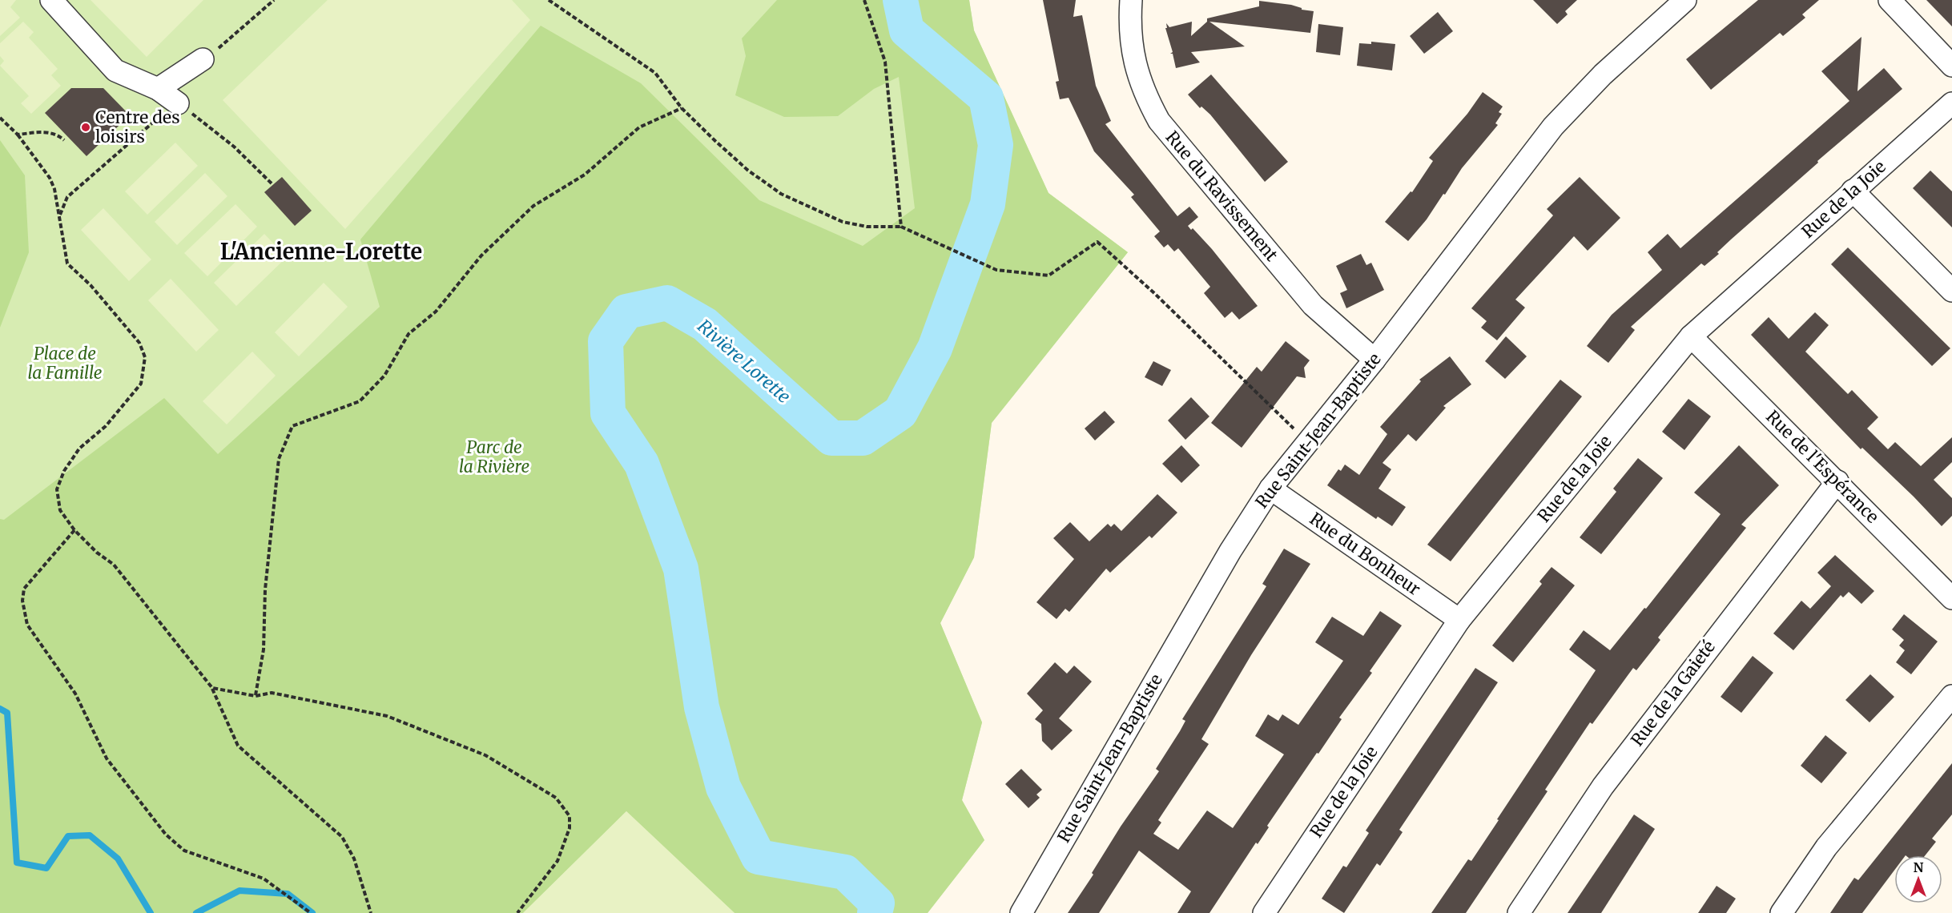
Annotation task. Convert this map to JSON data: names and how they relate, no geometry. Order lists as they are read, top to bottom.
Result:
{
  "streets": {
    "street": [
      "Rue du Ravissement",
      "Rue de la Joie",
      "Rue Saint-Jean-Baptiste",
      "Rue de l'Espérance",
      "Rue du Bonheur",
      "Rue de la Gaieté"
    ]
  },
  "crossings": [
    ["Rue du Ravissement", "Rue Saint-Jean-Baptiste"],
    ["Rue de la Joie", "Rue de l'Espérance"],
    ["Rue de la Joie", "Rue du Bonheur"],
    ["Rue Saint-Jean-Baptiste", "Rue du Bonheur"],
    ["Rue de l'Espérance", "Rue de la Gaieté"]
  ],
  "districts": ["L'Ancienne-Lorette"],
  "water": ["Rivière Lorette"],
  "parks": ["Place de la Famille", "Parc de la Rivière"],
  "places": ["Centre des loisirs"],
  "north": "top"
}
